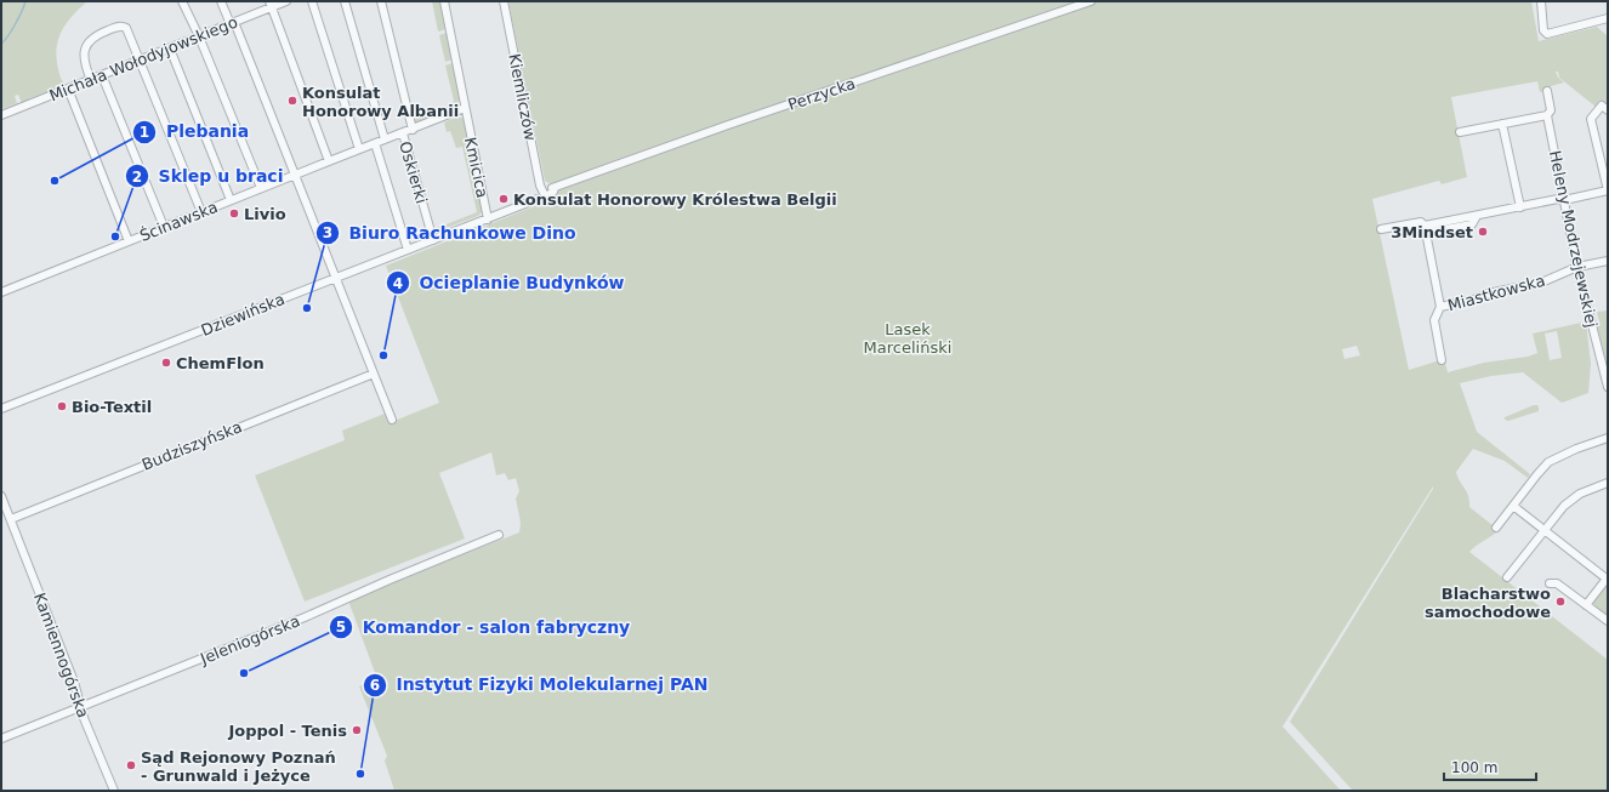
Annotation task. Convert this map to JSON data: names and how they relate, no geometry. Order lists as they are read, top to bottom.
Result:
{
  "streets": {
    "street": [
      "Michała Wołodyjowskiego",
      "Perzycka",
      "Kiemliczów",
      "Kmicica",
      "Oskierki",
      "Ścinawska",
      "Heleny Modrzejewskiej",
      "Miastkowska",
      "Dziewińska",
      "Budziszyńska",
      "Jeleniogórska",
      "Kamiennogórska"
    ]
  },
  "crossings": [
    ["Perzycka", "Dziewińska"],
    ["Kiemliczów", "Dziewińska"],
    ["Kmicica", "Ścinawska"],
    ["Kmicica", "Dziewińska"],
    ["Oskierki", "Ścinawska"],
    ["Oskierki", "Dziewińska"],
    ["Heleny Modrzejewskiej", "Miastkowska"],
    ["Budziszyńska", "Kamiennogórska"],
    ["Jeleniogórska", "Kamiennogórska"]
  ],
  "parks": ["Lasek Marceliński"],
  "places": [
    "Konsulat Honorowy Albanii",
    "Plebania",
    "Konsulat Honorowy Królestwa Belgii",
    "Livio",
    "3Mindset",
    "Sklep u braci",
    "Biuro Rachunkowe Dino",
    "Ocieplanie Budynków",
    "ChemFlon",
    "Bio-Textil",
    "Blacharstwo samochodowe",
    "Komandor - salon fabryczny",
    "Joppol - Tenis",
    "Sąd Rejonowy Poznań - Grunwald i Jeżyce",
    "Instytut Fizyki Molekularnej PAN"
  ],
  "scale_bar": "100 m"
}
